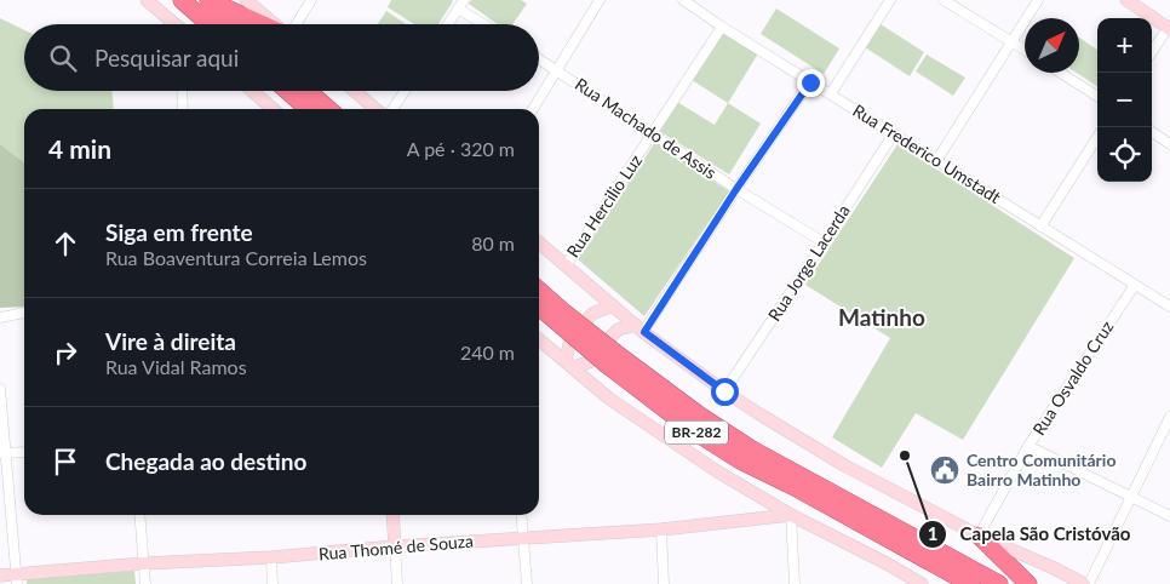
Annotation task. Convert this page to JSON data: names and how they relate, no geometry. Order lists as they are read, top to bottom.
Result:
{
  "streets": {
    "highway": ["BR-282"],
    "street": [
      "Rua Machado de Assis",
      "Rua Frederico Umstadt",
      "Rua Hercilio Luz",
      "Rua Jorge Lacerda",
      "Rua Osvaldo Cruz",
      "Rua Thomé de Souza"
    ]
  },
  "crossings": [
    ["Rua Machado de Assis", "Rua Hercilio Luz"],
    ["Rua Machado de Assis", "Rua Jorge Lacerda"],
    ["Rua Frederico Umstadt", "Rua Hercilio Luz"],
    ["Rua Frederico Umstadt", "Rua Jorge Lacerda"],
    ["Rua Frederico Umstadt", "Rua Osvaldo Cruz"]
  ],
  "districts": ["Matinho"],
  "places": {
    "other": ["Capela São Cristóvão"],
    "public building": ["Centro Comunitário Bairro Matinho"]
  },
  "north": "top right",
  "page": {
    "map_buttons": ["+", "−"],
    "search": "Pesquisar aqui",
    "heading": ["4 min", "A pé · 320 m"],
    "list": [
      ["Siga em frente", "Rua Boaventura Correia Lemos", "80 m"],
      ["Vire à direita", "Rua Vidal Ramos", "240 m"],
      "Chegada ao destino"
    ]
  }
}
